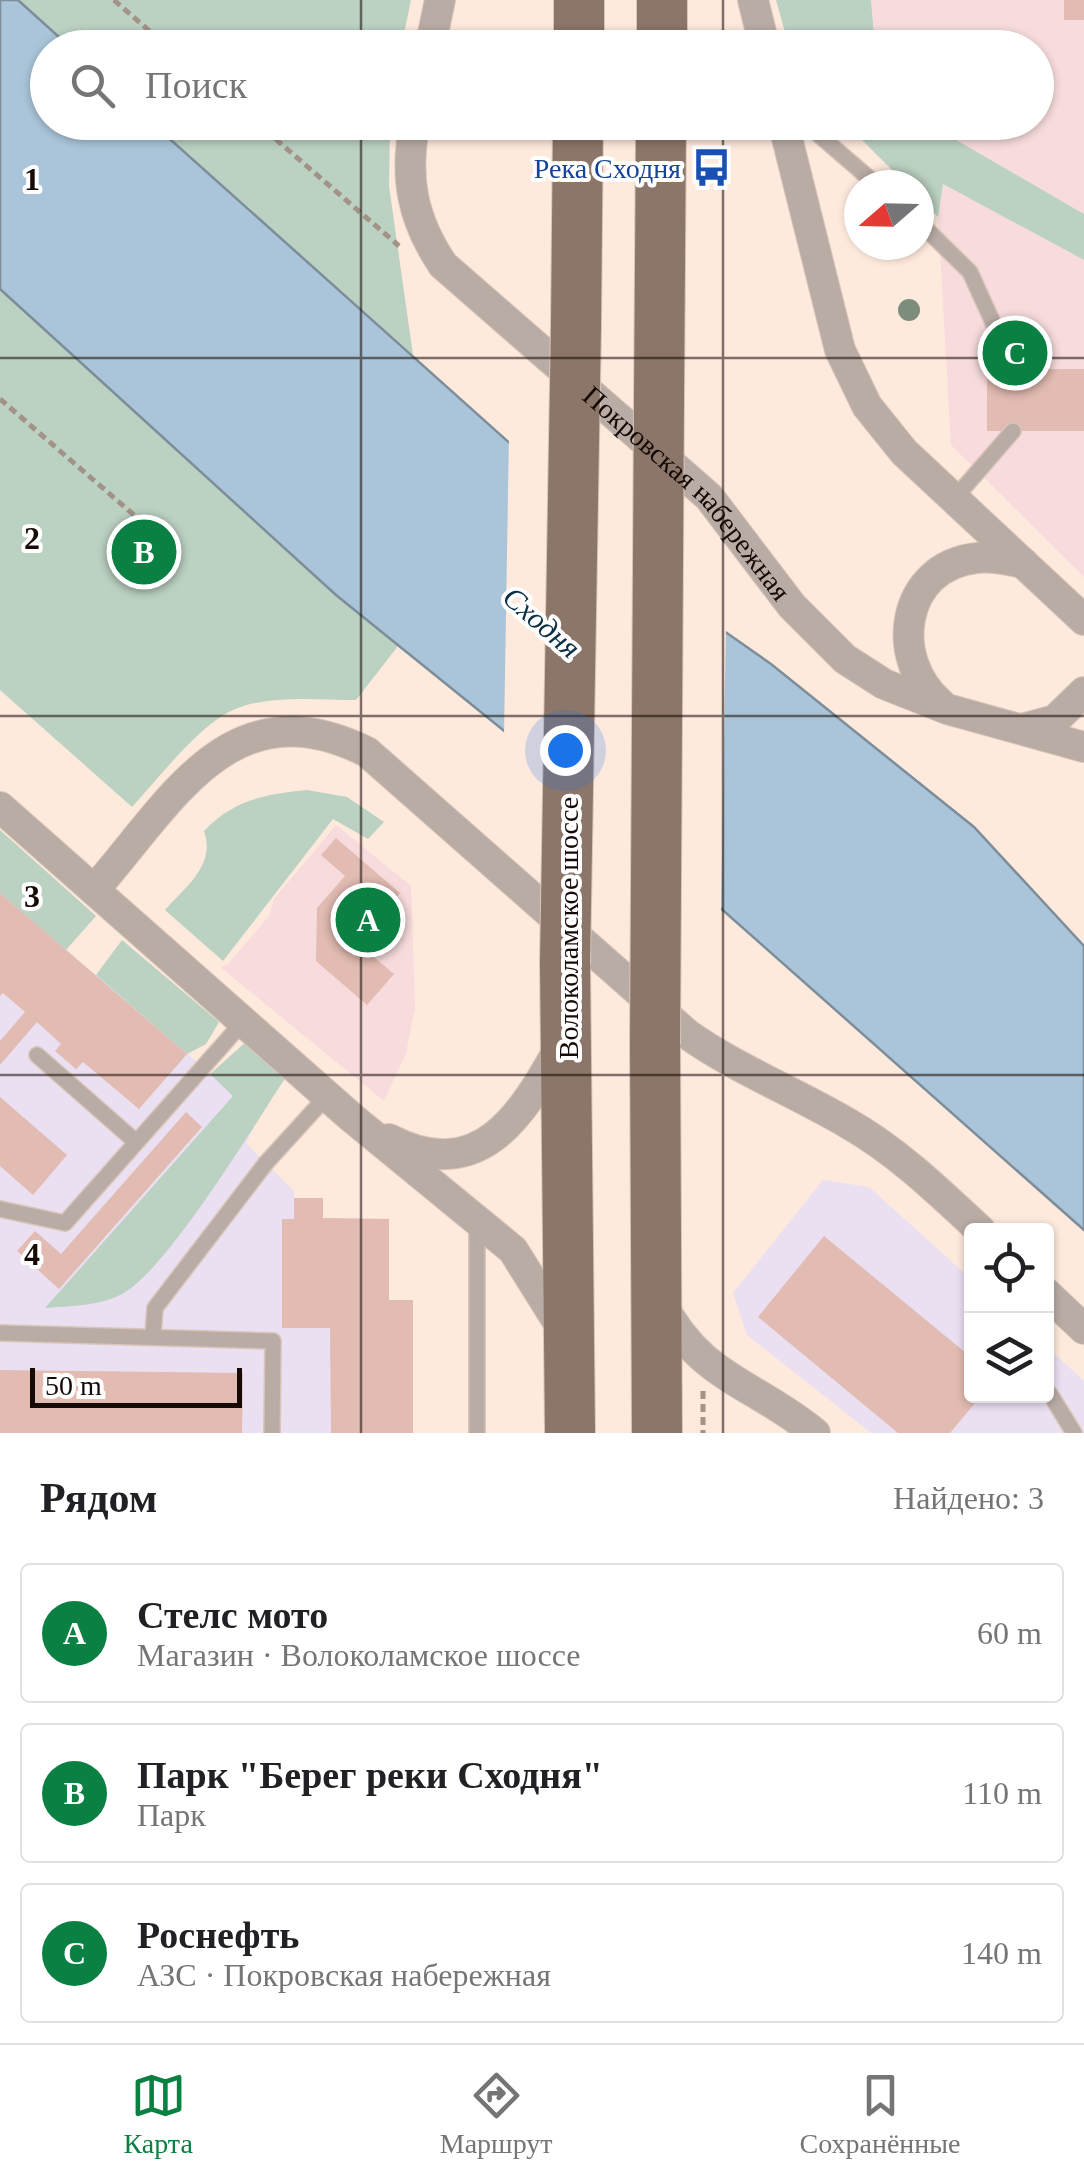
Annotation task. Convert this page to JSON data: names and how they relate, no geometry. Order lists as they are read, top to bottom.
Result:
{
  "streets": {
    "main road": ["Волоколамское шоссе"],
    "street": ["Покровская набережная"]
  },
  "water": ["Сходня"],
  "places": {
    "bus stop": ["Река Сходня"]
  },
  "scale_bar": "50 m",
  "north": "left",
  "page": {
    "search": "Поиск",
    "pins": ["C", "B", "A"],
    "scale": "50 m",
    "heading": ["Рядом", "Найдено: 3"],
    "list": [
      {
        "mark": "A",
        "name": "Стелс мото",
        "note": "Магазин · Волоколамское шоссе",
        "value": "60 m"
      },
      {
        "mark": "B",
        "name": "Парк \"Берег реки Сходня\"",
        "note": "Парк",
        "value": "110 m"
      },
      {
        "mark": "C",
        "name": "Роснефть",
        "note": "АЗС · Покровская набережная",
        "value": "140 m"
      }
    ],
    "nav": ["Карта", "Маршрут", "Сохранённые"]
  },
  "grid": {
    "rows": [
      "1",
      "2",
      "3",
      "4"
    ]
  }
}
